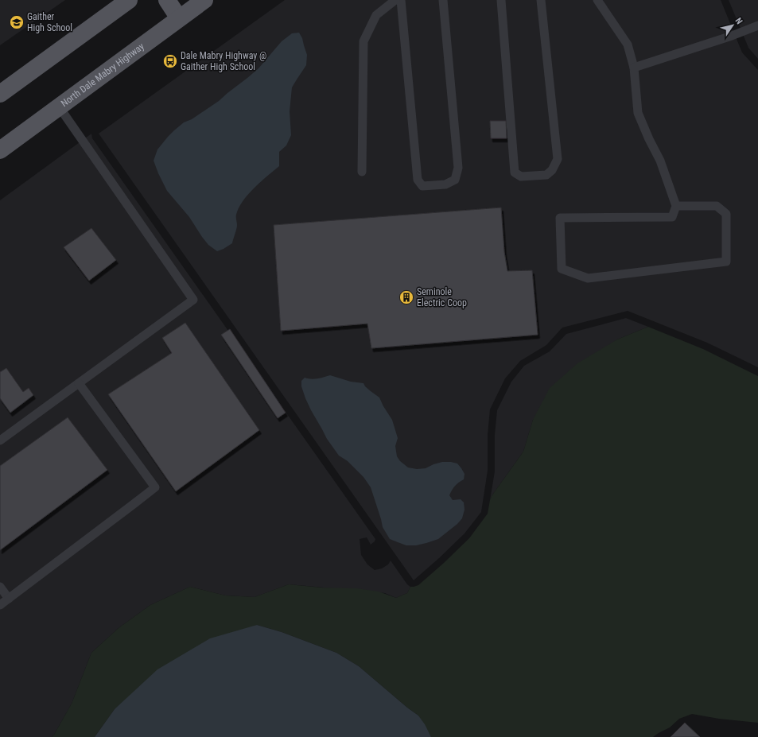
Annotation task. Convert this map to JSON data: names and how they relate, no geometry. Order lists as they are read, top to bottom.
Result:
{
  "streets": {
    "main road": ["North Dale Mabry Highway"]
  },
  "places": {
    "school or university": ["Gaither High School"],
    "bus stop": ["Dale Mabry Highway @ Gaither High School"],
    "building": ["Seminole Electric Coop"]
  },
  "north": "top right"
}
